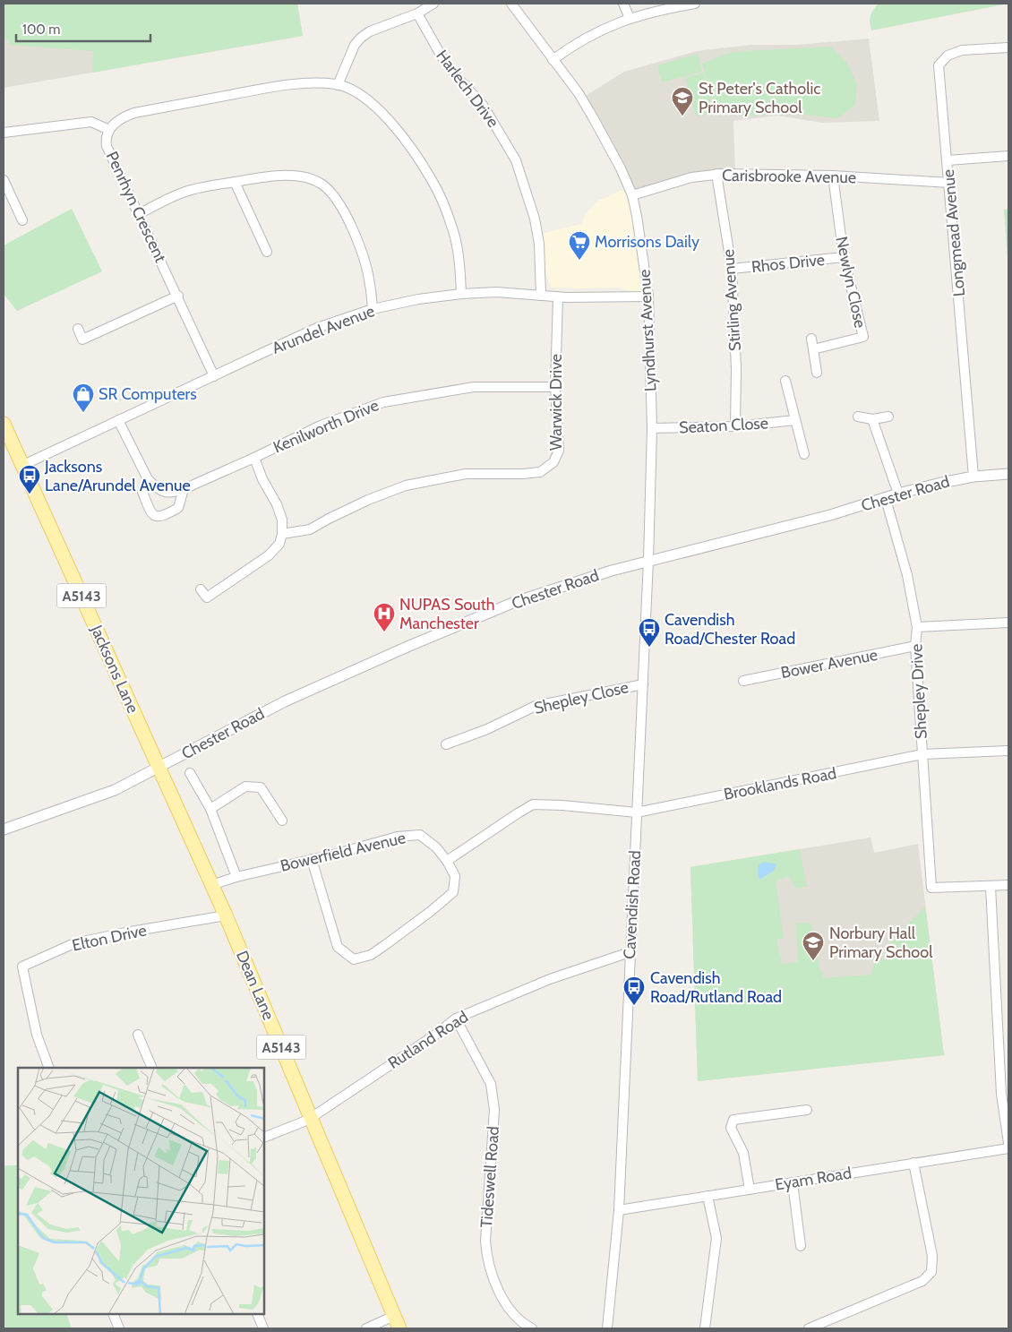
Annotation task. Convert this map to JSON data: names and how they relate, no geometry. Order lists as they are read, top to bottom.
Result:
{
  "streets": {
    "main road": ["A5143", "Jacksons Lane", "Dean Lane"],
    "street": [
      "Harlech Drive",
      "Carisbrooke Avenue",
      "Penrhyn Crescent",
      "Longmead Avenue",
      "Rhos Drive",
      "Newlyn Close",
      "Stirling Avenue",
      "Arundel Avenue",
      "Lyndhurst Avenue",
      "Warwick Drive",
      "Seaton Close",
      "Kenilworth Drive",
      "Chester Road",
      "Bower Avenue",
      "Shepley Drive",
      "Shepley Close",
      "Brooklands Road",
      "Bowerfield Avenue",
      "Cavendish Road",
      "Elton Drive",
      "Rutland Road",
      "Tideswell Road",
      "Eyam Road"
    ]
  },
  "crossings": [
    ["Harlech Drive", "Arundel Avenue"],
    ["Carisbrooke Avenue", "Longmead Avenue"],
    ["Carisbrooke Avenue", "Newlyn Close"],
    ["Carisbrooke Avenue", "Stirling Avenue"],
    ["Carisbrooke Avenue", "Lyndhurst Avenue"],
    ["Penrhyn Crescent", "Arundel Avenue"],
    ["Longmead Avenue", "Chester Road"],
    ["Rhos Drive", "Newlyn Close"],
    ["Rhos Drive", "Stirling Avenue"],
    ["Stirling Avenue", "Seaton Close"],
    ["Arundel Avenue", "Lyndhurst Avenue"],
    ["Arundel Avenue", "Warwick Drive"],
    ["Arundel Avenue", "Kenilworth Drive"],
    ["Arundel Avenue", "Jacksons Lane"],
    ["Lyndhurst Avenue", "Seaton Close"],
    ["Lyndhurst Avenue", "Chester Road"],
    ["Lyndhurst Avenue", "Cavendish Road"],
    ["Warwick Drive", "Kenilworth Drive"],
    ["Chester Road", "Jacksons Lane"],
    ["Chester Road", "Shepley Drive"],
    ["Chester Road", "Cavendish Road"],
    ["Chester Road", "Dean Lane"],
    ["Bower Avenue", "Shepley Drive"],
    ["Jacksons Lane", "Dean Lane"],
    ["Shepley Drive", "Brooklands Road"],
    ["Shepley Close", "Cavendish Road"],
    ["Brooklands Road", "Cavendish Road"],
    ["Bowerfield Avenue", "Dean Lane"],
    ["Cavendish Road", "Rutland Road"],
    ["Cavendish Road", "Eyam Road"],
    ["Elton Drive", "Dean Lane"],
    ["Dean Lane", "Rutland Road"],
    ["Rutland Road", "Tideswell Road"]
  ],
  "places": {
    "school or university": ["St Peter's Catholic Primary School", "Norbury Hall Primary School"],
    "supermarket": ["Morrisons Daily"],
    "shop": ["SR Computers"],
    "bus stop": ["Jacksons Lane/Arundel Avenue", "Cavendish Road/Chester Road", "Cavendish Road/Rutland Road"],
    "hospital": ["NUPAS South Manchester"]
  },
  "scale_bar": "100 m"
}
